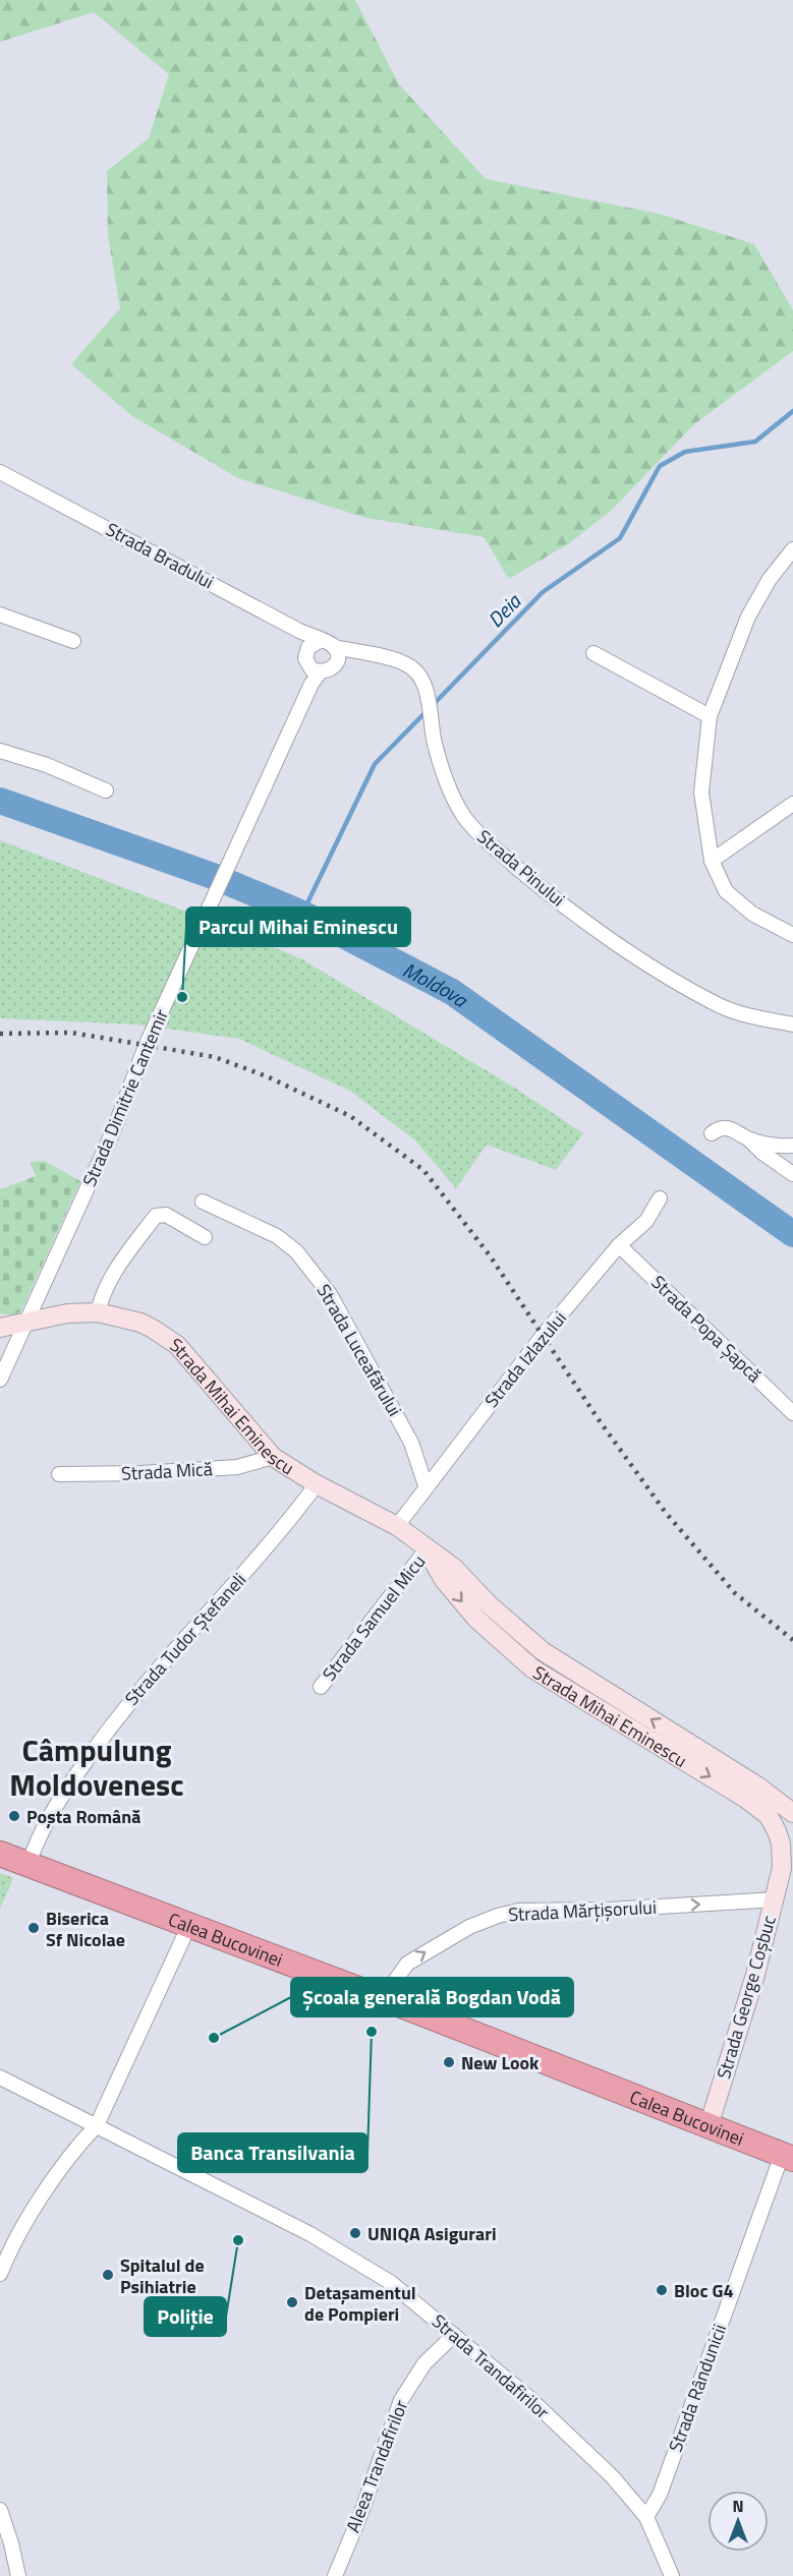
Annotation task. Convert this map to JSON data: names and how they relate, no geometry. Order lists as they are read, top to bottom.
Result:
{
  "streets": {
    "highway": ["Calea Bucovinei"],
    "street": [
      "Strada Bradului",
      "Strada Pinului",
      "Strada Dimitrie Cantemir",
      "Strada Popa Șapcă",
      "Strada Luceafărului",
      "Strada Izlazului",
      "Strada Mihai Eminescu",
      "Strada Mică",
      "Strada Samuel Micu",
      "Strada Tudor Ștefaneli",
      "Strada Mărțișorului",
      "Strada George Coșbuc",
      "Strada Trandafirilor",
      "Strada Rândunicii",
      "Aleea Trandafirilor"
    ]
  },
  "crossings": [
    ["Strada Bradului", "Strada Pinului"],
    ["Strada Bradului", "Strada Dimitrie Cantemir"],
    ["Strada Pinului", "Strada Dimitrie Cantemir"],
    ["Strada Dimitrie Cantemir", "Strada Mihai Eminescu"],
    ["Strada Popa Șapcă", "Strada Izlazului"],
    ["Strada Luceafărului", "Strada Izlazului"],
    ["Strada Izlazului", "Strada Mihai Eminescu"],
    ["Strada Mihai Eminescu", "Strada Mică"],
    ["Strada Mihai Eminescu", "Strada Samuel Micu"],
    ["Strada Mihai Eminescu", "Strada Tudor Ștefaneli"],
    ["Strada Mihai Eminescu", "Strada George Coșbuc"],
    ["Strada Tudor Ștefaneli", "Calea Bucovinei"],
    ["Strada Mărțișorului", "Calea Bucovinei"],
    ["Strada Mărțișorului", "Strada George Coșbuc"],
    ["Calea Bucovinei", "Strada George Coșbuc"],
    ["Calea Bucovinei", "Strada Rândunicii"],
    ["Strada Trandafirilor", "Strada Rândunicii"],
    ["Strada Trandafirilor", "Aleea Trandafirilor"]
  ],
  "one_way": ["Strada Mărțișorului"],
  "districts": ["Câmpulung Moldovenesc"],
  "water": ["Deia", "Moldova"],
  "places": [
    "Parcul Mihai Eminescu",
    "Poșta Română",
    "Biserica Sf Nicolae",
    "Banca Transilvania",
    "Școala generală Bogdan Vodă",
    "New Look",
    "UNIQA Asigurari",
    "Poliție",
    "Spitalul de Psihiatrie",
    "Bloc G4",
    "Detașamentul de Pompieri"
  ],
  "north": "top"
}
